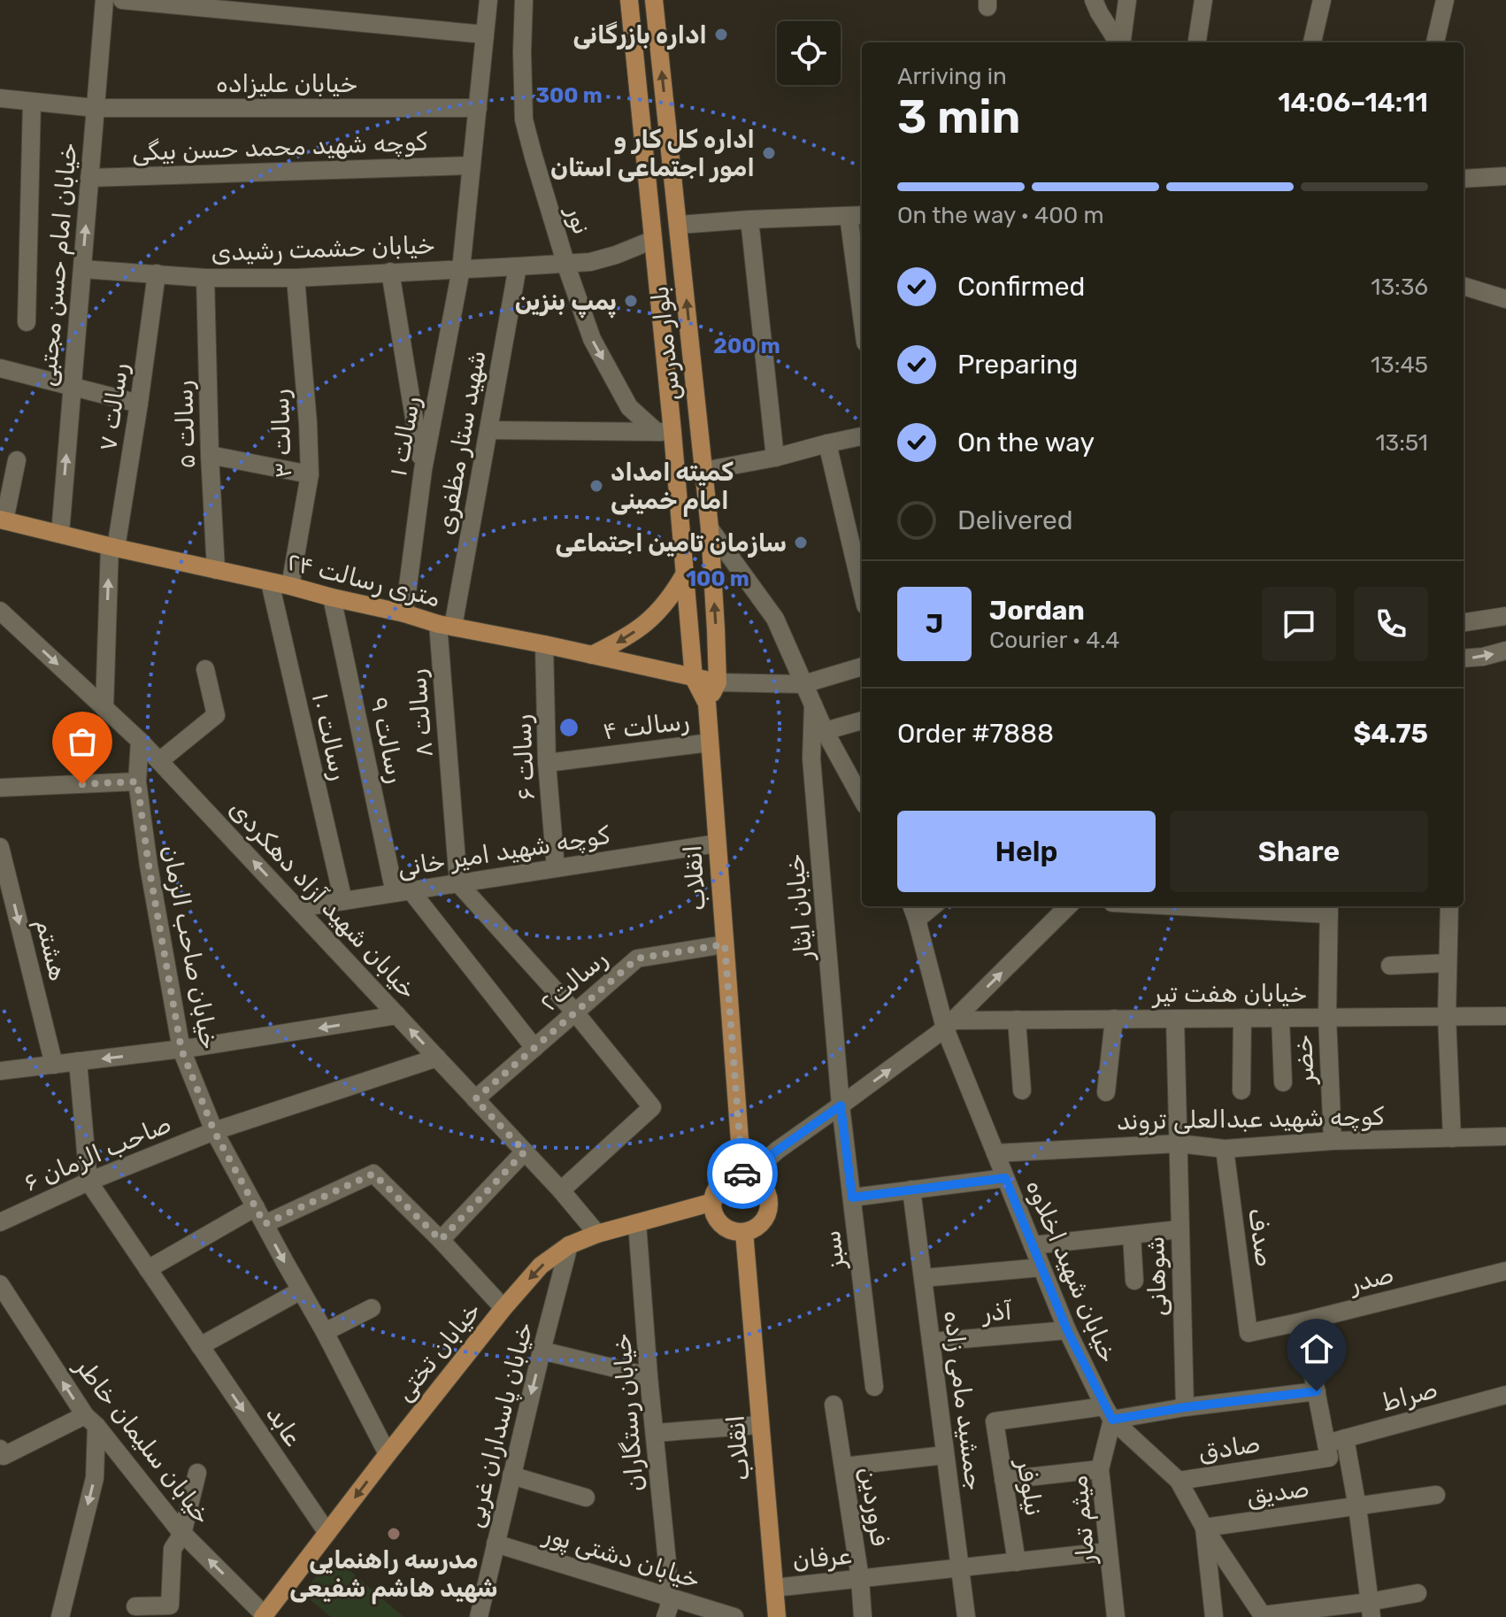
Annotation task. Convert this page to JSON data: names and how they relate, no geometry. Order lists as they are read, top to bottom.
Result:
{
  "streets": {
    "main road": [
      "بلوار مدرس",
      "۲۴ متری رسالت",
      "انقلاب",
      "خیابان تختی"
    ],
    "street": [
      "خیابان علیزاده",
      "کوچه شهید محمد حسن بیگی",
      "نور",
      "خیابان حشمت رشیدی",
      "خیابان امام حسن مجتبی",
      "رسالت ۷",
      "رسالت ۵",
      "رسالت ۳",
      "رسالت ۱",
      "شهید ستار مظفری",
      "رسالت ۸",
      "رسالت ۴",
      "رسالت ۱۰",
      "رسالت ۹",
      "رسالت ۶",
      "کوچه شهید امیر خانی",
      "خیابان شهید آزاد دهکردی",
      "خیابان ایثار",
      "خیابان صاحب الزمان",
      "هشتم",
      "رسالت۲",
      "خیابان هفت تیر",
      "خضر",
      "کوچه شهید عبدالعلی تروند",
      "صاحب الزمان ۶",
      "صدف",
      "سبز",
      "خیابان شهید اخلاوه",
      "شوهانی",
      "صدر",
      "آذر",
      "صراط",
      "جمشید مامی زاده",
      "خیابان رستگاران",
      "خیابان پاسداران غربی",
      "عابد",
      "خیابان سلیمان خاطر",
      "صادق",
      "نیلوفر",
      "صدیق",
      "فروردین",
      "میثم تمار",
      "خیابان دشتی پور",
      "عرفان"
    ]
  },
  "crossings": [
    ["خیابان علیزاده", "خیابان امام حسن مجتبی"],
    ["خیابان علیزاده", "رسالت ۱"],
    ["کوچه شهید محمد حسن بیگی", "خیابان امام حسن مجتبی"],
    ["کوچه شهید محمد حسن بیگی", "رسالت ۱"],
    ["نور", "خیابان حشمت رشیدی"],
    ["نور", "بلوار مدرس"],
    ["خیابان حشمت رشیدی", "خیابان امام حسن مجتبی"],
    ["خیابان حشمت رشیدی", "بلوار مدرس"],
    ["خیابان حشمت رشیدی", "رسالت ۷"],
    ["خیابان حشمت رشیدی", "رسالت ۵"],
    ["خیابان حشمت رشیدی", "رسالت ۳"],
    ["خیابان حشمت رشیدی", "رسالت ۱"],
    ["خیابان حشمت رشیدی", "شهید ستار مظفری"],
    ["خیابان امام حسن مجتبی", "۲۴ متری رسالت"],
    ["بلوار مدرس", "۲۴ متری رسالت"],
    ["بلوار مدرس", "انقلاب"],
    ["رسالت ۷", "۲۴ متری رسالت"],
    ["رسالت ۷", "خیابان شهید آزاد دهکردی"],
    ["رسالت ۵", "۲۴ متری رسالت"],
    ["رسالت ۳", "۲۴ متری رسالت"],
    ["رسالت ۱", "۲۴ متری رسالت"],
    ["شهید ستار مظفری", "۲۴ متری رسالت"],
    ["شهید ستار مظفری", "رسالت ۸"],
    ["۲۴ متری رسالت", "رسالت ۸"],
    ["۲۴ متری رسالت", "رسالت ۱۰"],
    ["۲۴ متری رسالت", "رسالت ۹"],
    ["۲۴ متری رسالت", "رسالت ۶"],
    ["۲۴ متری رسالت", "انقلاب"],
    ["رسالت ۸", "کوچه شهید امیر خانی"],
    ["رسالت ۴", "رسالت ۶"],
    ["رسالت ۴", "انقلاب"],
    ["رسالت ۱۰", "کوچه شهید امیر خانی"],
    ["رسالت ۹", "کوچه شهید امیر خانی"],
    ["رسالت ۶", "کوچه شهید امیر خانی"],
    ["کوچه شهید امیر خانی", "انقلاب"],
    ["کوچه شهید امیر خانی", "خیابان شهید آزاد دهکردی"],
    ["انقلاب", "رسالت۲"],
    ["انقلاب", "خیابان تختی"],
    ["انقلاب", "عرفان"],
    ["خیابان شهید آزاد دهکردی", "خیابان صاحب الزمان"],
    ["خیابان شهید آزاد دهکردی", "رسالت۲"],
    ["خیابان شهید آزاد دهکردی", "صاحب الزمان ۶"],
    ["خیابان شهید آزاد دهکردی", "خیابان تختی"],
    ["خیابان ایثار", "سبز"],
    ["خیابان صاحب الزمان", "صاحب الزمان ۶"],
    ["خیابان صاحب الزمان", "خیابان تختی"],
    ["خیابان هفت تیر", "خضر"],
    ["خیابان هفت تیر", "خیابان شهید اخلاوه"],
    ["خیابان هفت تیر", "شوهانی"],
    ["خضر", "کوچه شهید عبدالعلی تروند"],
    ["کوچه شهید عبدالعلی تروند", "صدف"],
    ["کوچه شهید عبدالعلی تروند", "خیابان شهید اخلاوه"],
    ["کوچه شهید عبدالعلی تروند", "شوهانی"],
    ["صاحب الزمان ۶", "عابد"],
    ["صدف", "صدر"],
    ["خیابان شهید اخلاوه", "آذر"],
    ["خیابان شهید اخلاوه", "صادق"],
    ["خیابان شهید اخلاوه", "نیلوفر"],
    ["خیابان شهید اخلاوه", "صدیق"],
    ["خیابان شهید اخلاوه", "میثم تمار"],
    ["آذر", "جمشید مامی زاده"],
    ["خیابان تختی", "خیابان رستگاران"],
    ["خیابان تختی", "خیابان پاسداران غربی"],
    ["خیابان تختی", "عابد"],
    ["خیابان تختی", "خیابان سلیمان خاطر"],
    ["صراط", "صادق"],
    ["جمشید مامی زاده", "عرفان"],
    ["خیابان رستگاران", "خیابان دشتی پور"],
    ["خیابان پاسداران غربی", "خیابان دشتی پور"],
    ["نیلوفر", "میثم تمار"],
    ["نیلوفر", "عرفان"],
    ["فروردین", "عرفان"],
    ["میثم تمار", "عرفان"]
  ],
  "one_way": [
    "نور",
    "رسالت ۷",
    "هشتم",
    "عابد",
    "خیابان سلیمان خاطر"
  ],
  "places": [
    "اداره بازرگانی",
    "اداره کل کار و امور اجتماعی استان",
    "پمپ بنزین",
    "کمیته امداد امام خمینی",
    "سازمان تامین اجتماعی",
    "مدرسه راهنمایی شهید هاشم شفیعی"
  ],
  "page": {
    "heading": ["3 min", "Arriving in", "14:06–14:11"],
    "panel": [
      "Jordan",
      "Courier · 4.4",
      "Order #7888",
      "$4.75"
    ],
    "bar": "On the way · 400 m",
    "list": [
      ["Confirmed", "13:36"],
      ["Preparing", "13:45"],
      ["On the way", "13:51"],
      "Delivered"
    ],
    "round": "J",
    "buttons": ["Help", "Share"]
  },
  "rings": ["300 m", "200 m", "100 m"]
}
